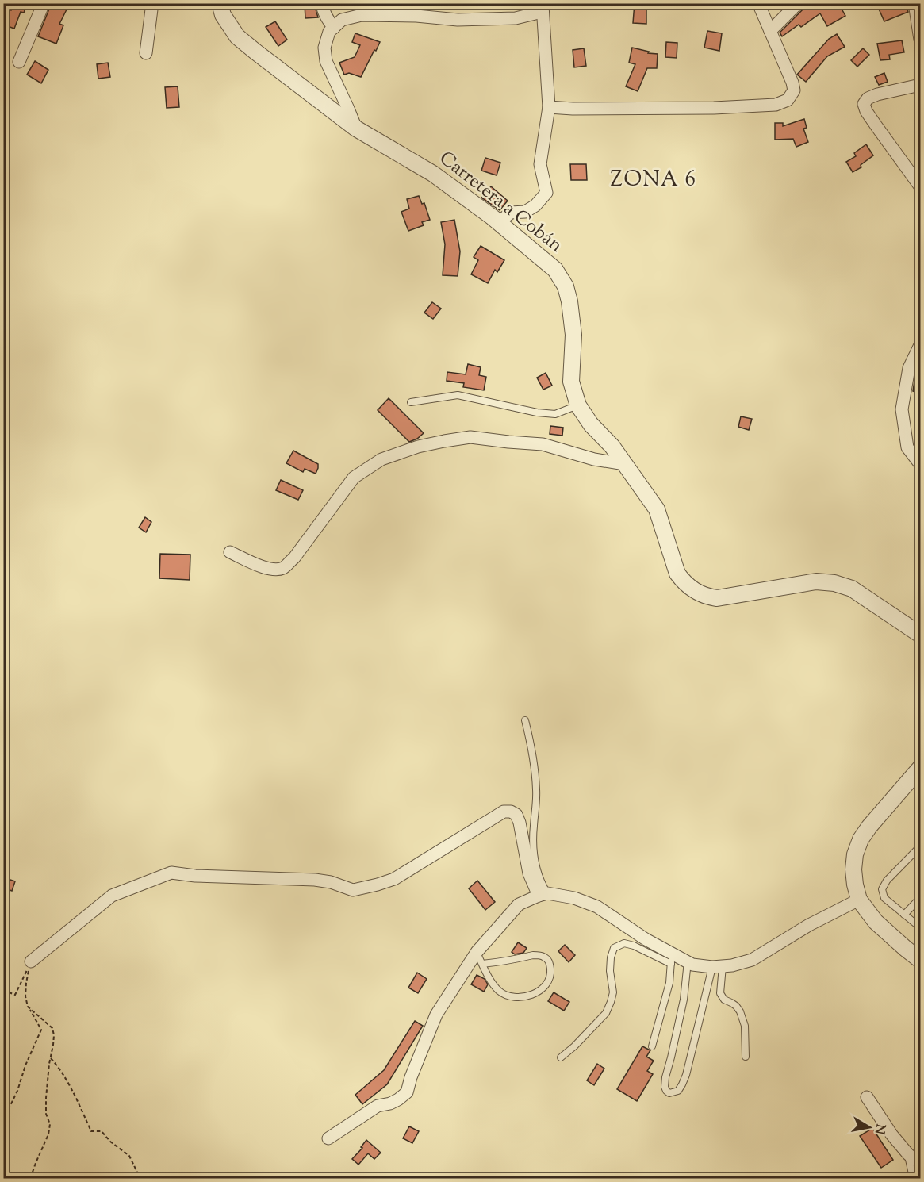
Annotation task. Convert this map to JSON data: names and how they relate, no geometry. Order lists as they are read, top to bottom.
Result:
{
  "streets": {
    "street": ["Carretera a Cobán"]
  },
  "districts": ["ZONA 6"],
  "north": "right"
}
